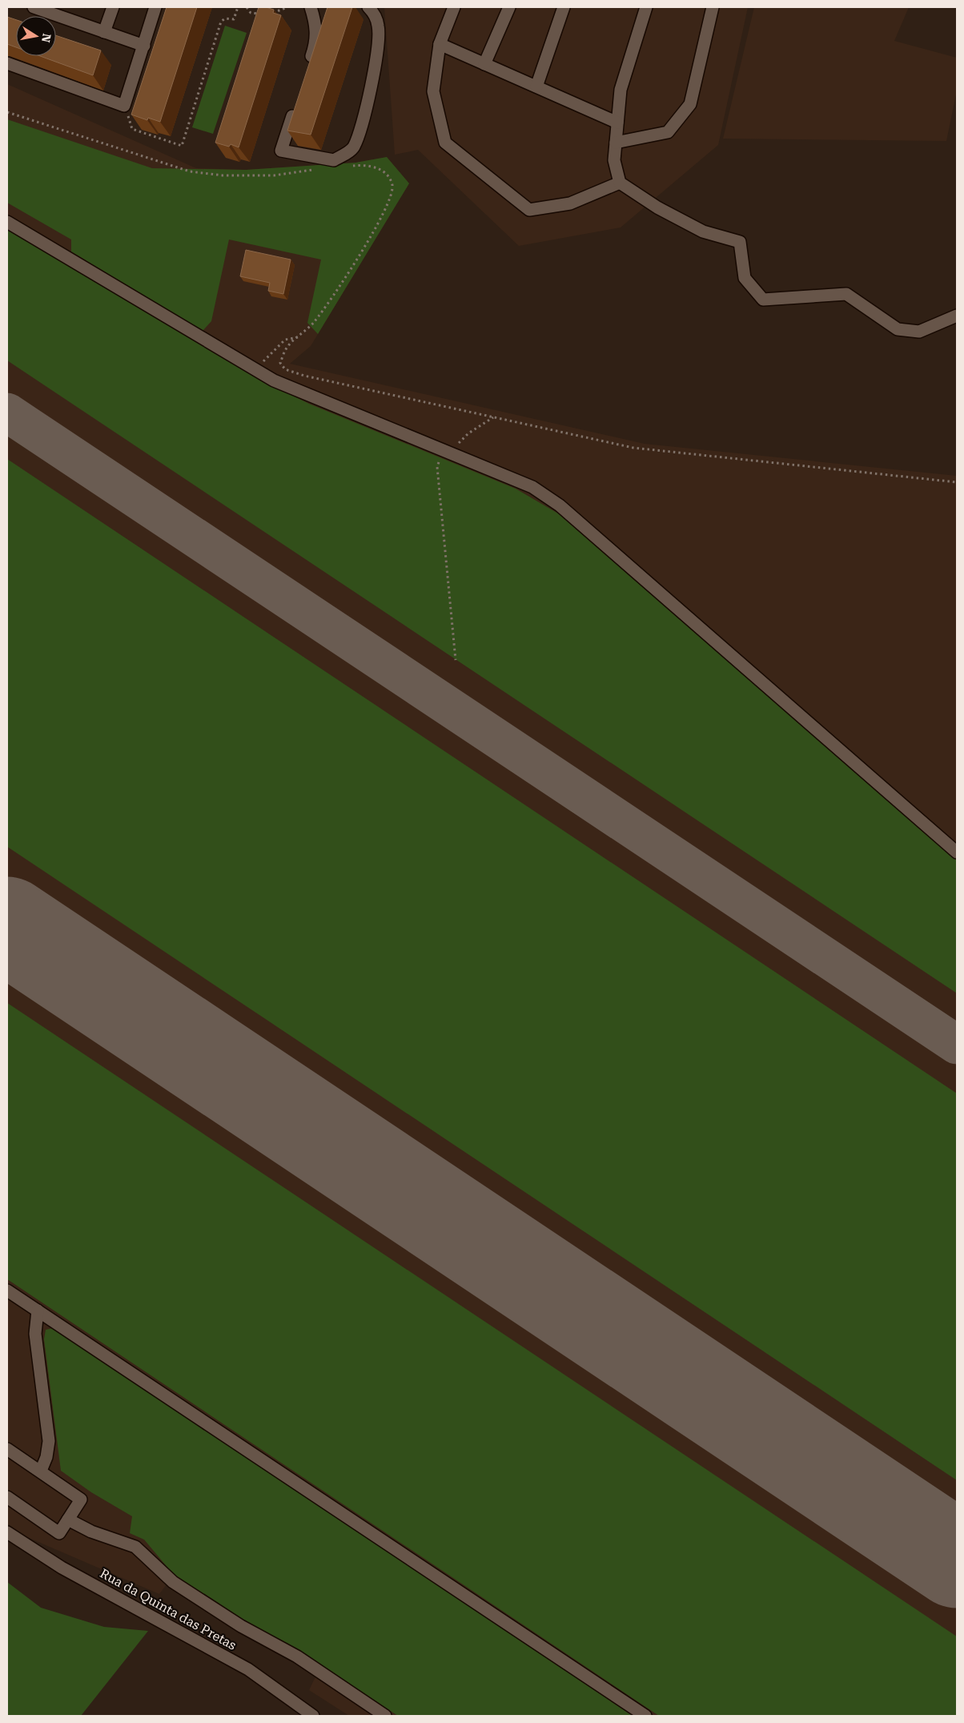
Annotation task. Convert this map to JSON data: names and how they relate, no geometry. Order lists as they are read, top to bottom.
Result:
{
  "streets": {
    "street": ["Rua da Quinta das Pretas"]
  },
  "north": "right"
}
